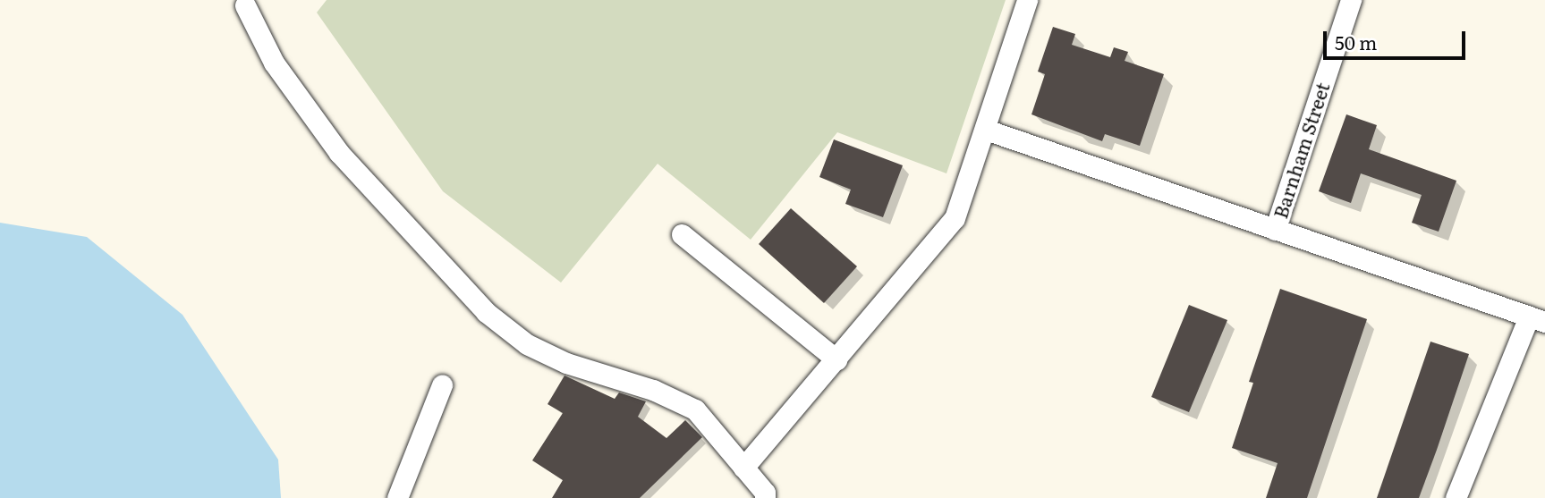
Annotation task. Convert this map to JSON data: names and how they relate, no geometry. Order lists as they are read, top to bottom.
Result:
{
  "streets": {
    "street": ["Barnham Street"]
  },
  "scale_bar": "50 m"
}
